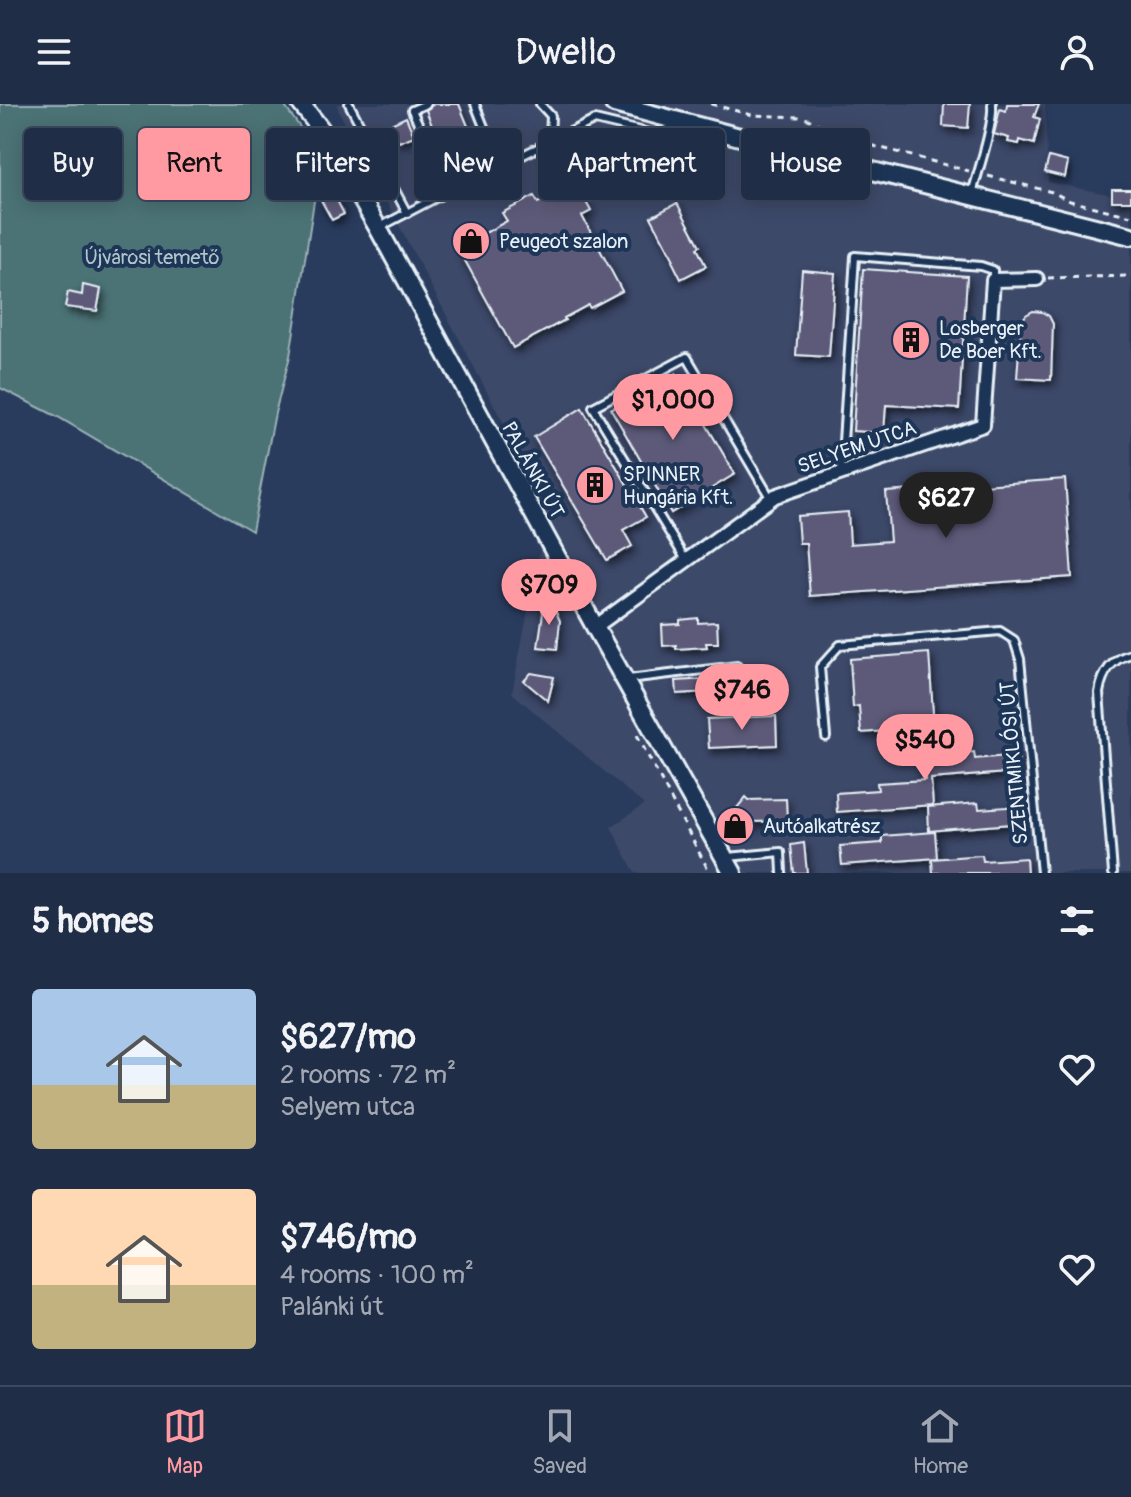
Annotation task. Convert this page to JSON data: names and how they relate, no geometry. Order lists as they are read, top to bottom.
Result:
{
  "streets": {
    "street": ["SELYEM UTCA", "PALÁNKI ÚT"],
    "lane": ["SZENTMIKLÓSI ÚT"]
  },
  "crossings": [
    ["SELYEM UTCA", "PALÁNKI ÚT"]
  ],
  "parks": ["Újvárosi temető"],
  "places": {
    "shop": ["Peugeot szalon", "Autóalkatrész"],
    "building": ["Losberger De Boer Kft.", "SPINNER Hungária Kft."]
  },
  "page": {
    "header": "Dwello",
    "chip": [
      "Buy",
      "Rent",
      "Filters",
      "New",
      "Apartment",
      "House"
    ],
    "price": [
      "$1,000",
      "$627",
      "$709",
      "$746",
      "$540"
    ],
    "heading": "5 homes",
    "list": [
      {
        "name": "$627/mo",
        "note": "2 rooms · 72 m² · Selyem utca"
      },
      {
        "name": "$746/mo",
        "note": "4 rooms · 100 m² · Palánki út"
      }
    ],
    "tabs": ["Map", "Saved", "Home"]
  }
}
